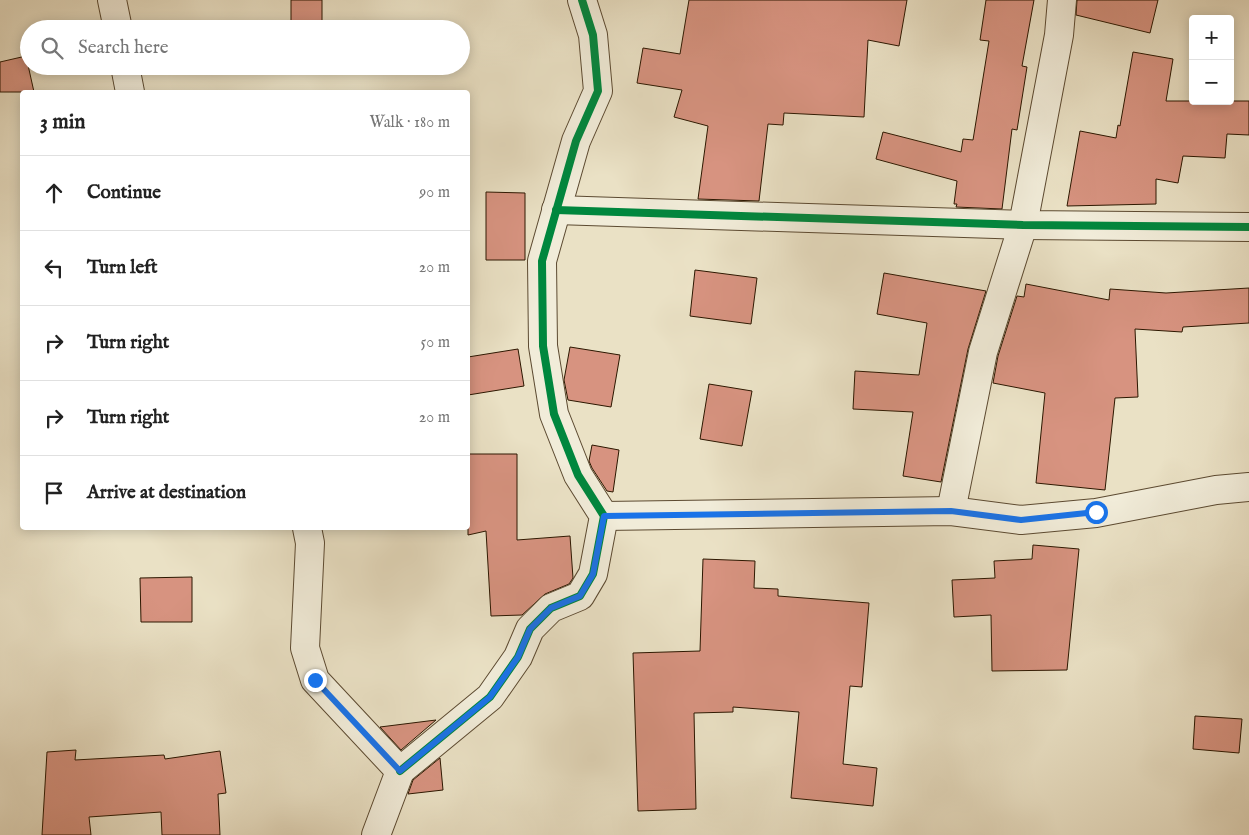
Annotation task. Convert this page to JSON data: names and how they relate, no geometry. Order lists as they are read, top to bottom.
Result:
{
  "page": {
    "map_buttons": ["+", "−"],
    "search": "Search here",
    "heading": ["3 min", "Walk · 180 m"],
    "list": [
      ["Continue", "90 m"],
      ["Turn left", "20 m"],
      ["Turn right", "50 m"],
      ["Turn right", "20 m"],
      "Arrive at destination"
    ]
  }
}
